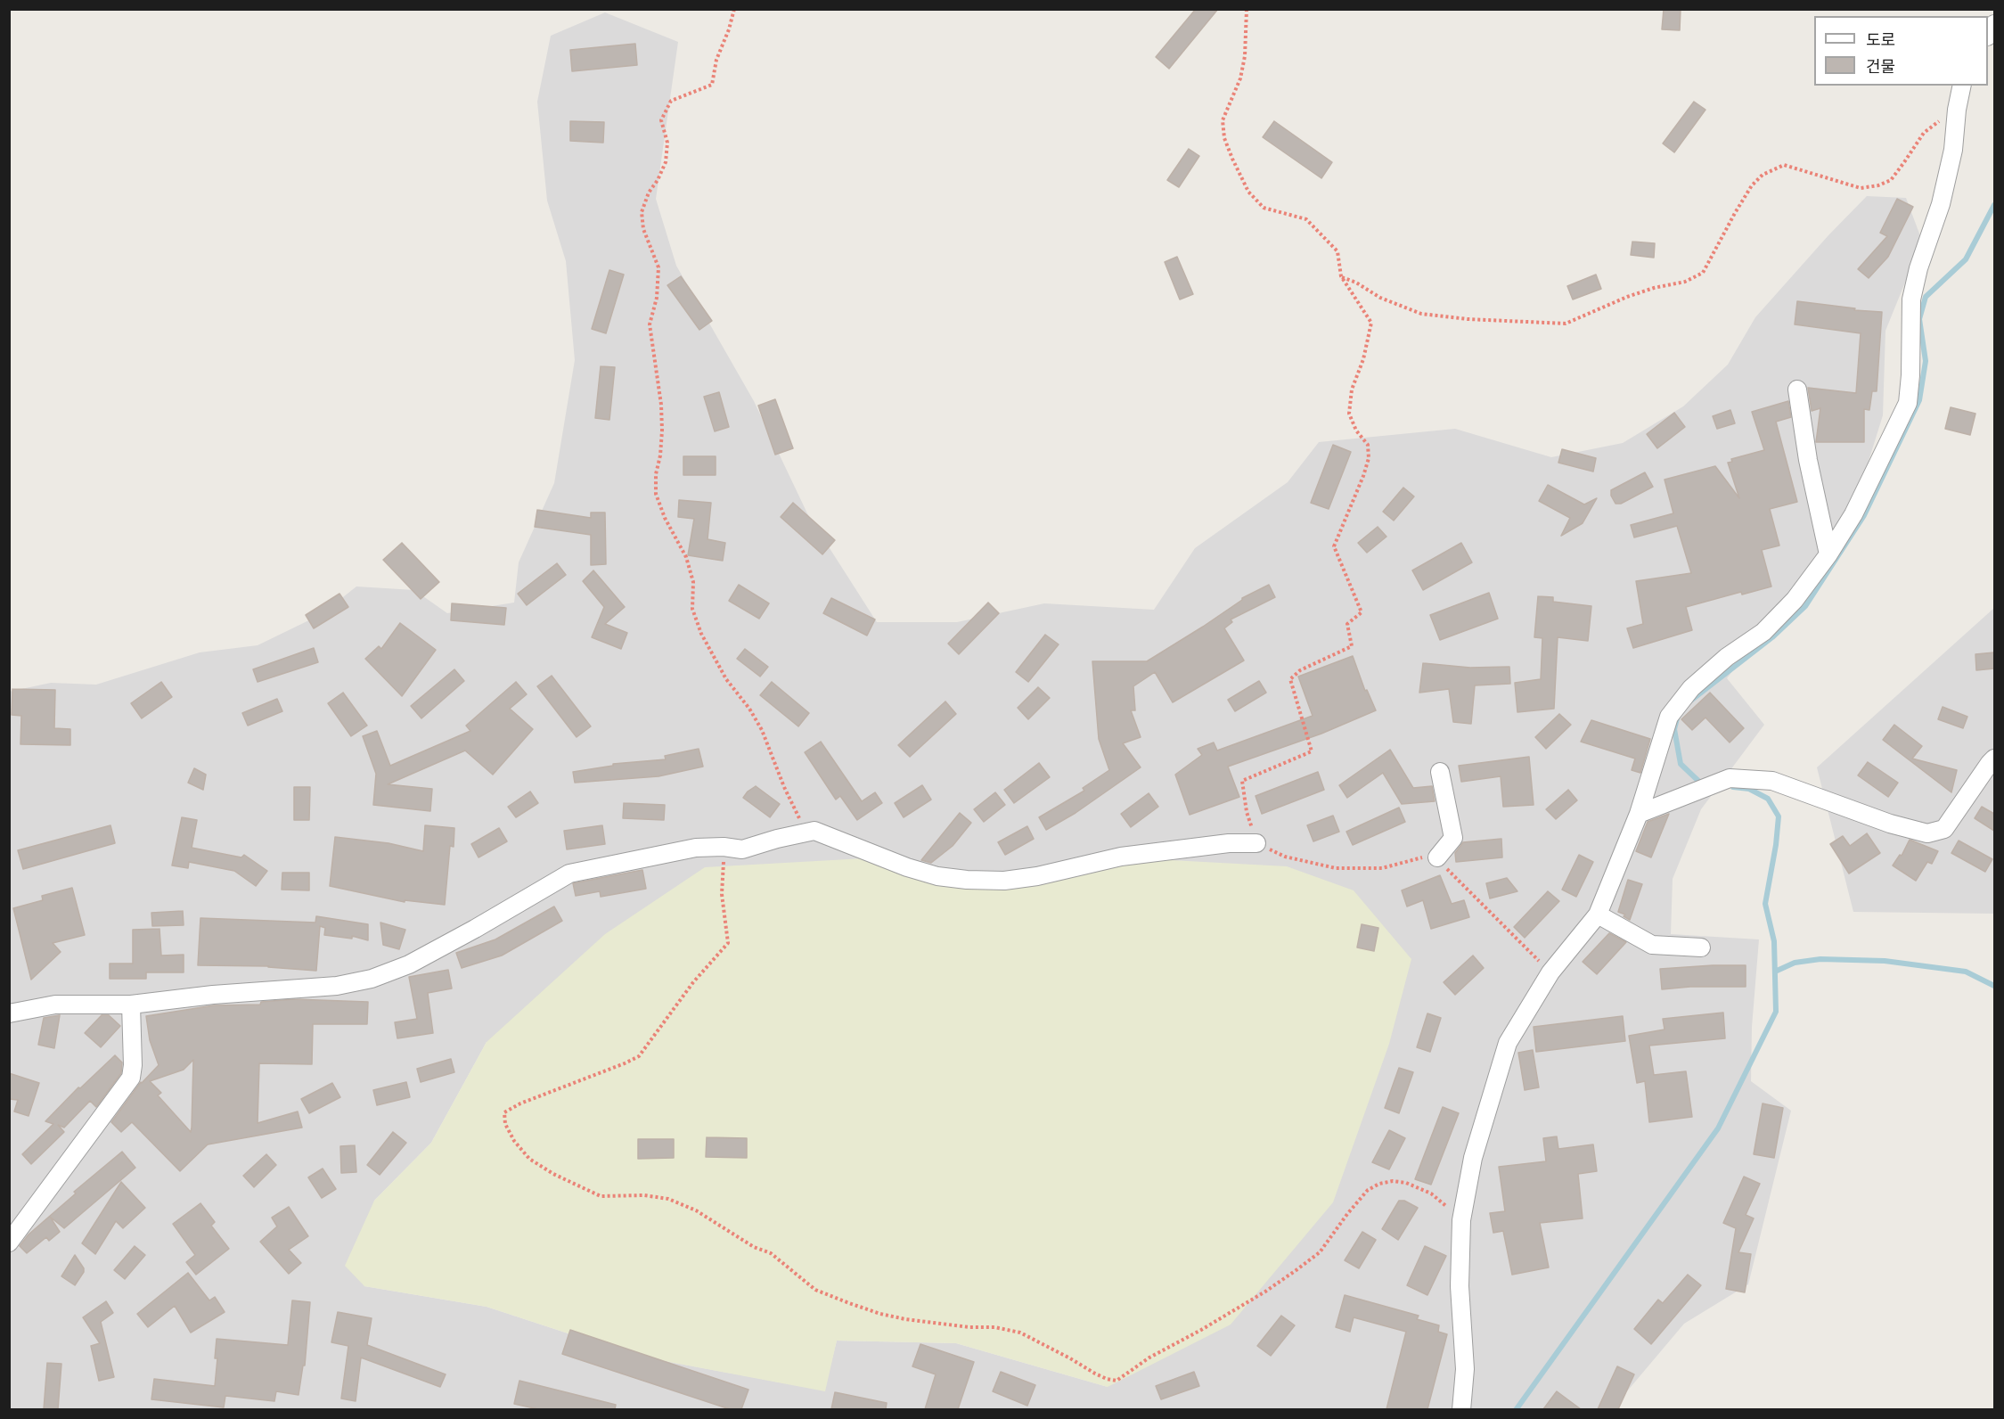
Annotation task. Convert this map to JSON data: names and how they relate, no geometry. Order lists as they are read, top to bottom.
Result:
{
  "legend": ["도로", "건물"]
}
